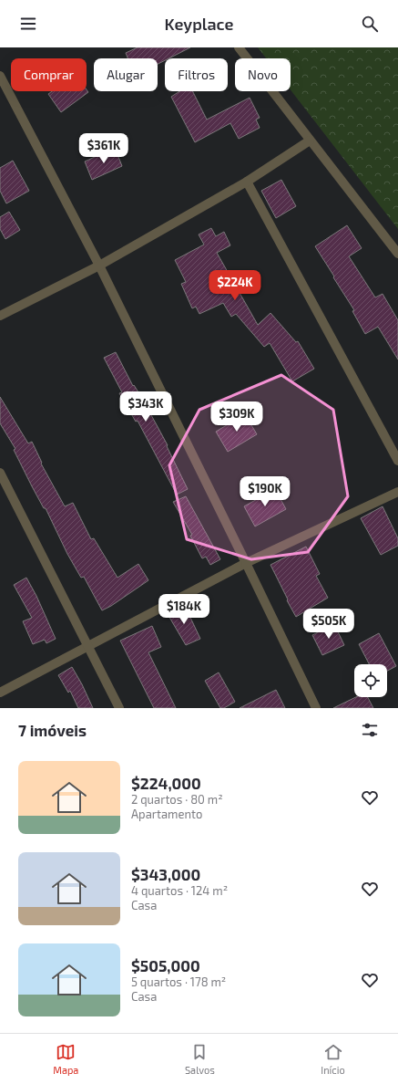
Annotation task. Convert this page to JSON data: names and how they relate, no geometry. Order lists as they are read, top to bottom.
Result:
{
  "page": {
    "header": "Keyplace",
    "chip": [
      "Comprar",
      "Alugar",
      "Filtros",
      "Novo"
    ],
    "price": [
      "$361K",
      "$224K",
      "$343K",
      "$309K",
      "$190K",
      "$184K",
      "$505K"
    ],
    "heading": "7 imóveis",
    "list": [
      {
        "name": "$224,000",
        "note": "2 quartos · 80 m² · Apartamento"
      },
      {
        "name": "$343,000",
        "note": "4 quartos · 124 m² · Casa"
      },
      {
        "name": "$505,000",
        "note": "5 quartos · 178 m² · Casa"
      }
    ],
    "tabs": ["Mapa", "Salvos", "Início"]
  }
}
